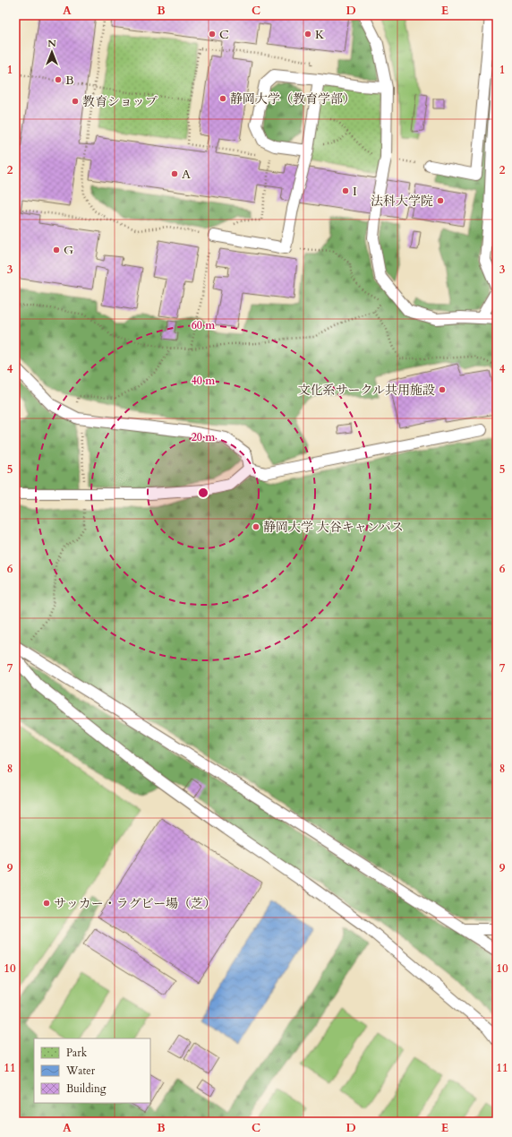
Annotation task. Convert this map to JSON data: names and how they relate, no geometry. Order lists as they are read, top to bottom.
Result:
{
  "places": [
    "C",
    "K",
    "B",
    "静岡大学（教育学部）",
    "教育ショップ",
    "A",
    "I",
    "法科大学院",
    "G",
    "文化系サークル共用施設",
    "静岡大学 大谷キャンパス",
    "サッカー・ラグビー場（芝）"
  ],
  "legend": ["Park", "Water", "Building"],
  "north": "top",
  "grid": {
    "columns": [
      "A",
      "B",
      "C",
      "D",
      "E"
    ],
    "rows": [
      "1",
      "2",
      "3",
      "4",
      "5",
      "6",
      "7",
      "8",
      "9",
      "10",
      "11"
    ]
  },
  "rings": ["60 m", "40 m", "20 m"]
}
